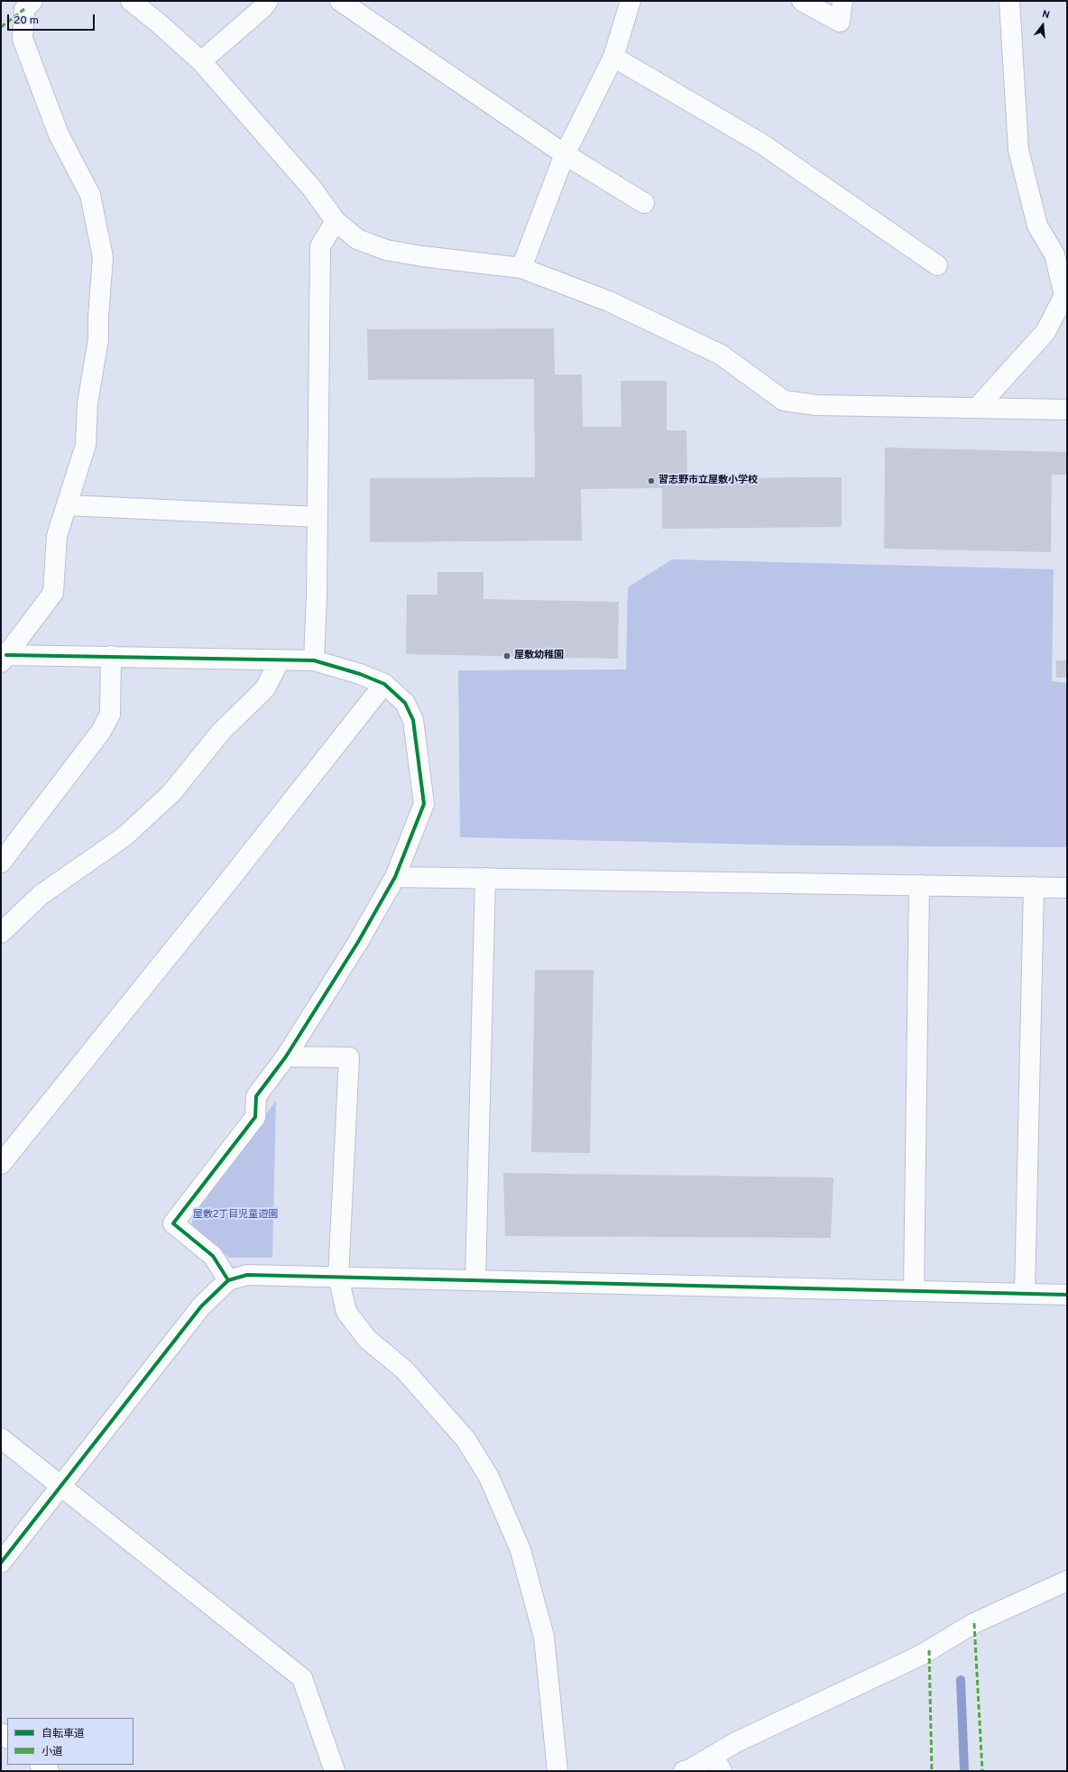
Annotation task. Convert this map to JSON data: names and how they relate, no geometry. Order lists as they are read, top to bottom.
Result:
{
  "parks": ["屋敷2丁目児童遊園"],
  "places": ["習志野市立屋敷小学校", "屋敷幼稚園"],
  "legend": ["自転車道", "小道"],
  "scale_bar": "20 m",
  "north": "top"
}
